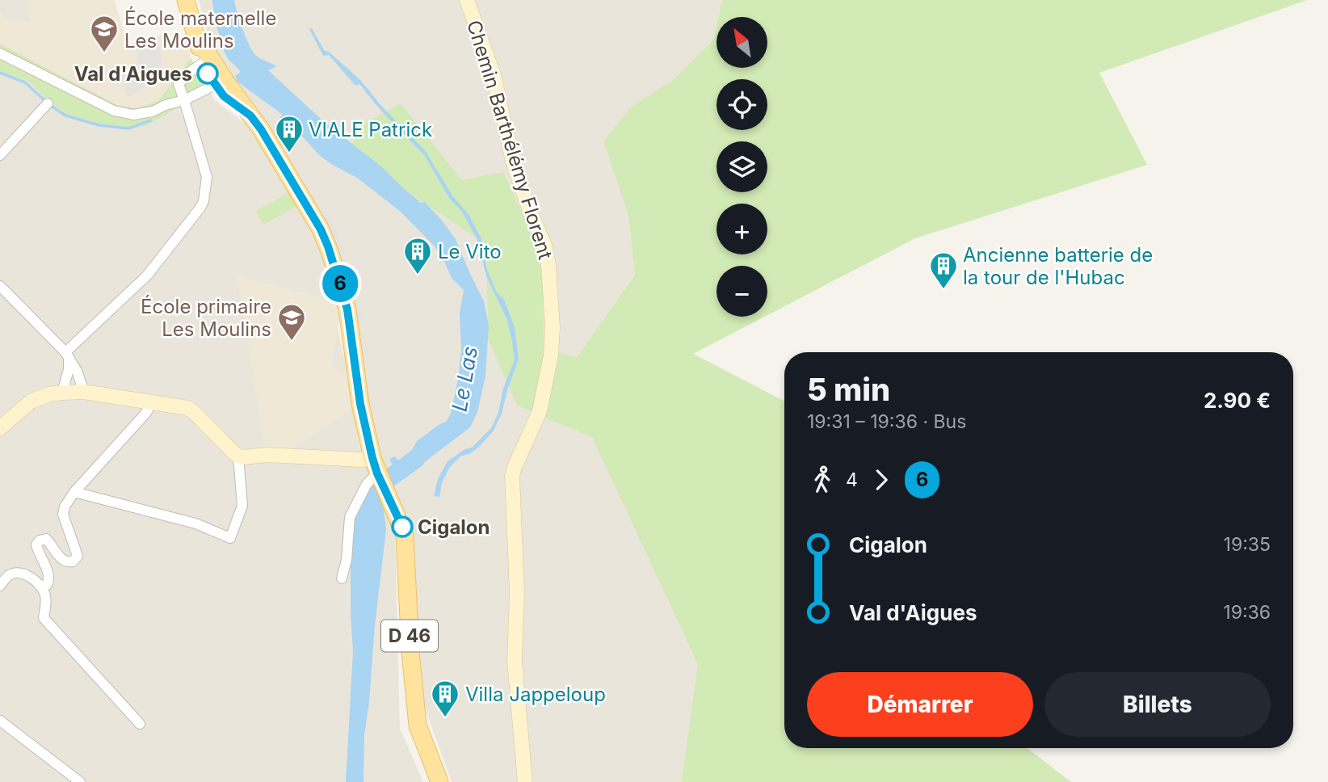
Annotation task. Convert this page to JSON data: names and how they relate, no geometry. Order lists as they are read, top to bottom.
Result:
{
  "streets": {
    "main road": ["D 46"],
    "street": ["Chemin Barthélémy Florent"]
  },
  "water": ["Le Las"],
  "places": {
    "school or university": ["École maternelle Les Moulins", "École primaire Les Moulins"],
    "other": ["Val d'Aigues", "Cigalon"],
    "building": [
      "VIALE Patrick",
      "Le Vito",
      "Ancienne batterie de la tour de l'Hubac",
      "Villa Jappeloup"
    ]
  },
  "lines": ["bus line 6"],
  "north": "top left",
  "page": {
    "on_map": "6",
    "map_buttons": ["+", "−"],
    "heading": ["5 min", "19:31 – 19:36 · Bus", "2.90 €"],
    "legs": ["4", "6"],
    "list": [
      {
        "name": "Cigalon",
        "value": "19:35"
      },
      {
        "name": "Val d'Aigues",
        "value": "19:36"
      }
    ],
    "buttons": ["Démarrer", "Billets"]
  }
}
